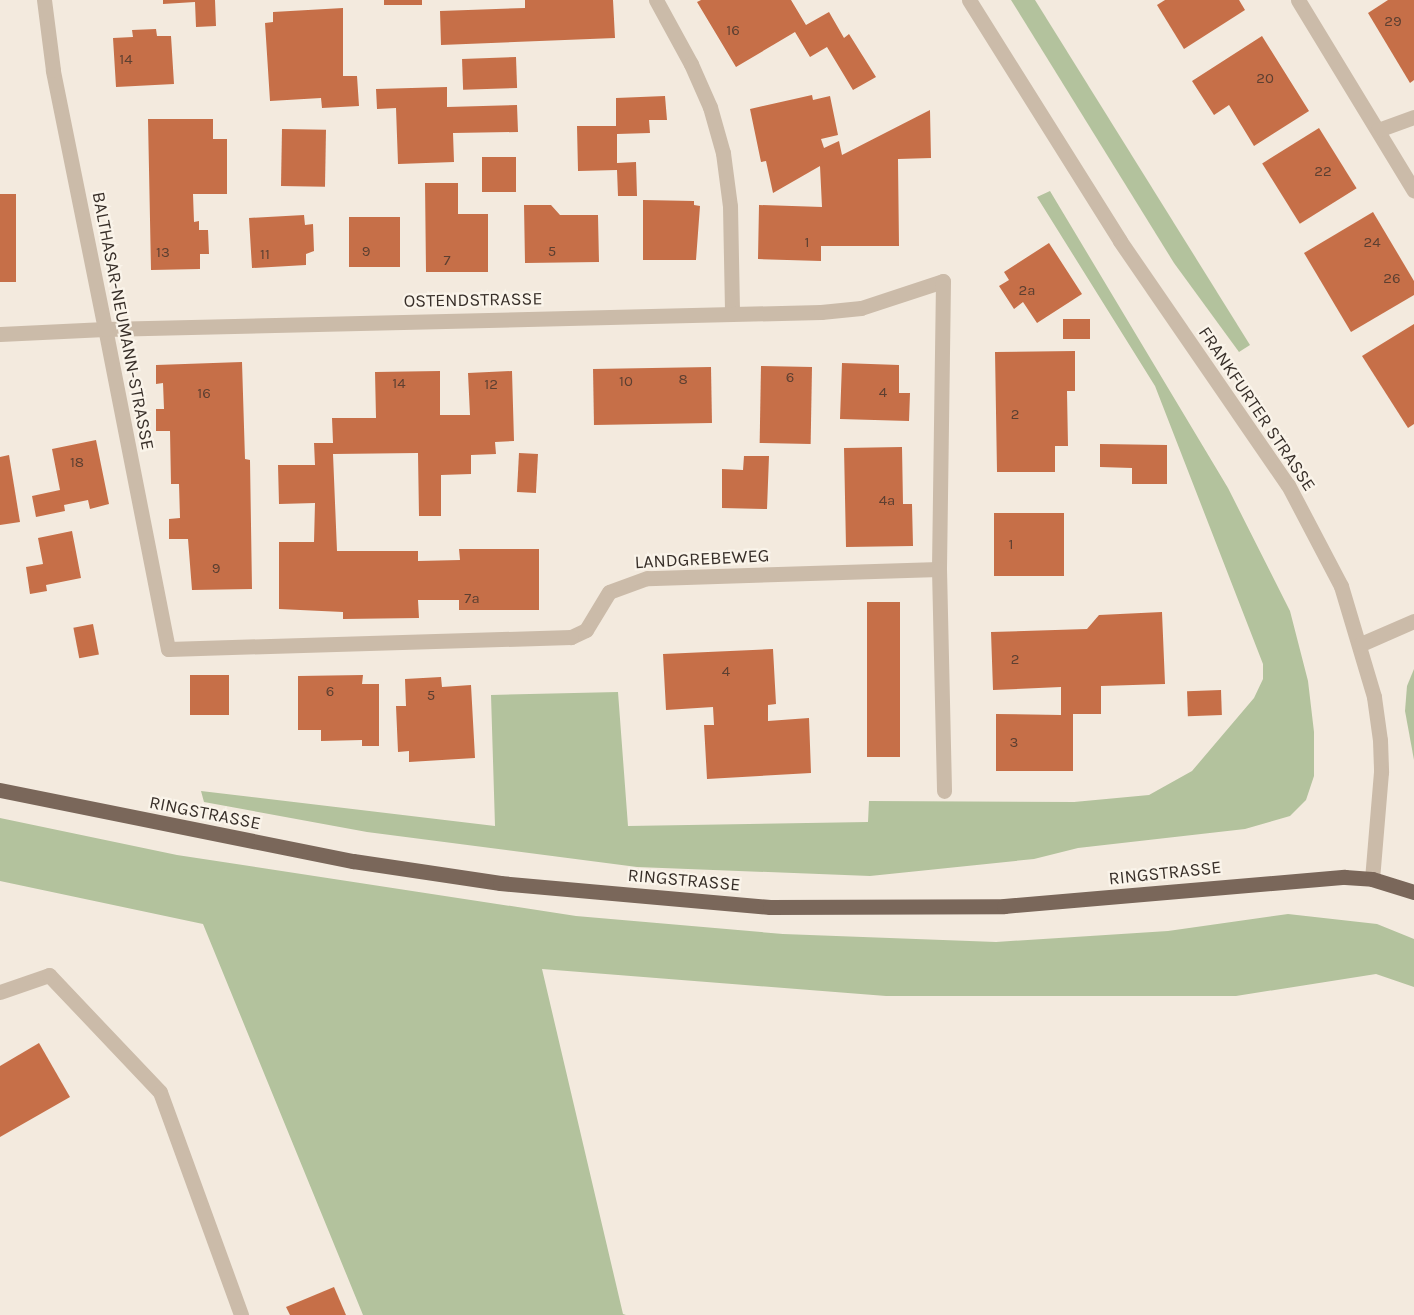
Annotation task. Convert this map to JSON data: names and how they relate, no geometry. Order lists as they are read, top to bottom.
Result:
{
  "streets": {
    "main road": ["RINGSTRASSE"],
    "street": [
      "OSTENDSTRASSE",
      "BALTHASAR-NEUMANN-STRASSE",
      "FRANKFURTER STRASSE",
      "LANDGREBEWEG"
    ]
  },
  "crossings": [
    ["OSTENDSTRASSE", "BALTHASAR-NEUMANN-STRASSE"],
    ["OSTENDSTRASSE", "LANDGREBEWEG"],
    ["BALTHASAR-NEUMANN-STRASSE", "LANDGREBEWEG"],
    ["FRANKFURTER STRASSE", "RINGSTRASSE"]
  ],
  "house_numbers": [
    "29",
    "16",
    "14",
    "20",
    "22",
    "1",
    "24",
    "9",
    "5",
    "13",
    "11",
    "7",
    "26",
    "2a",
    "6",
    "8",
    "10",
    "14",
    "12",
    "4",
    "16",
    "2",
    "18",
    "4a",
    "1",
    "9",
    "7a",
    "2",
    "4",
    "6",
    "5",
    "3"
  ]
}
